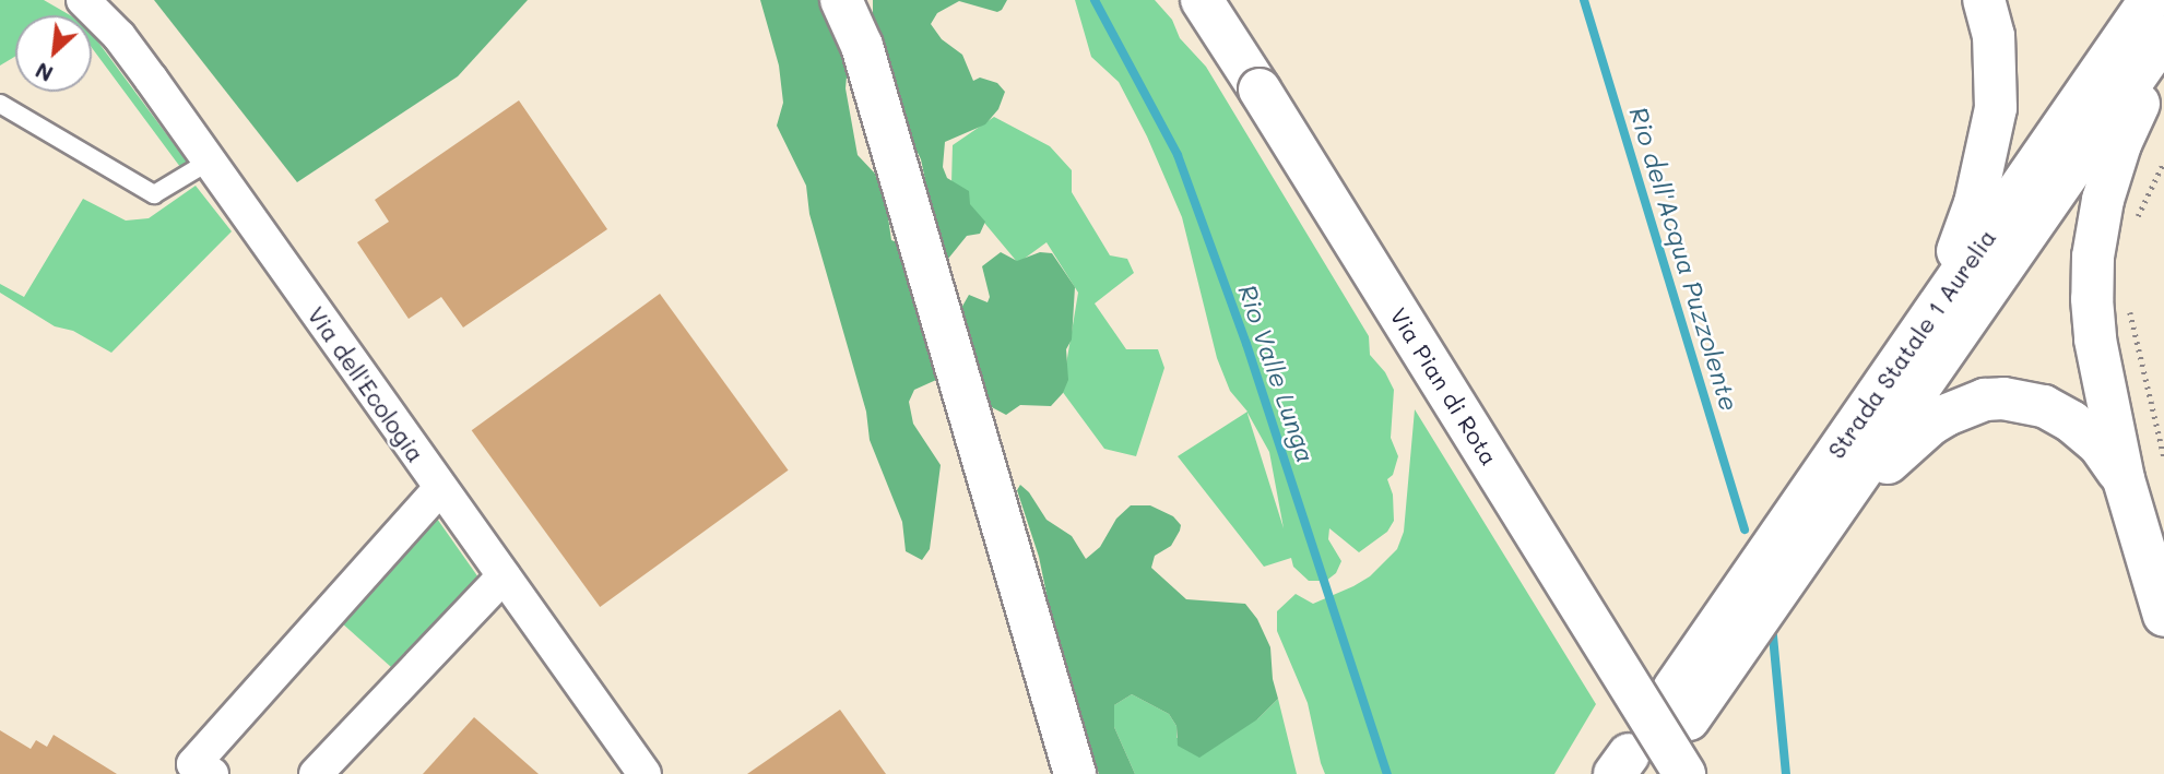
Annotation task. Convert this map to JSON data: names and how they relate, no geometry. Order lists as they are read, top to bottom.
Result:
{
  "streets": {
    "main road": ["Strada Statale 1 Aurelia", "Via Pian di Rota"],
    "street": ["Via dell'Ecologia"]
  },
  "water": ["Rio dell'Acqua Puzzolente", "Rio Valle Lunga"],
  "north": "bottom left"
}
